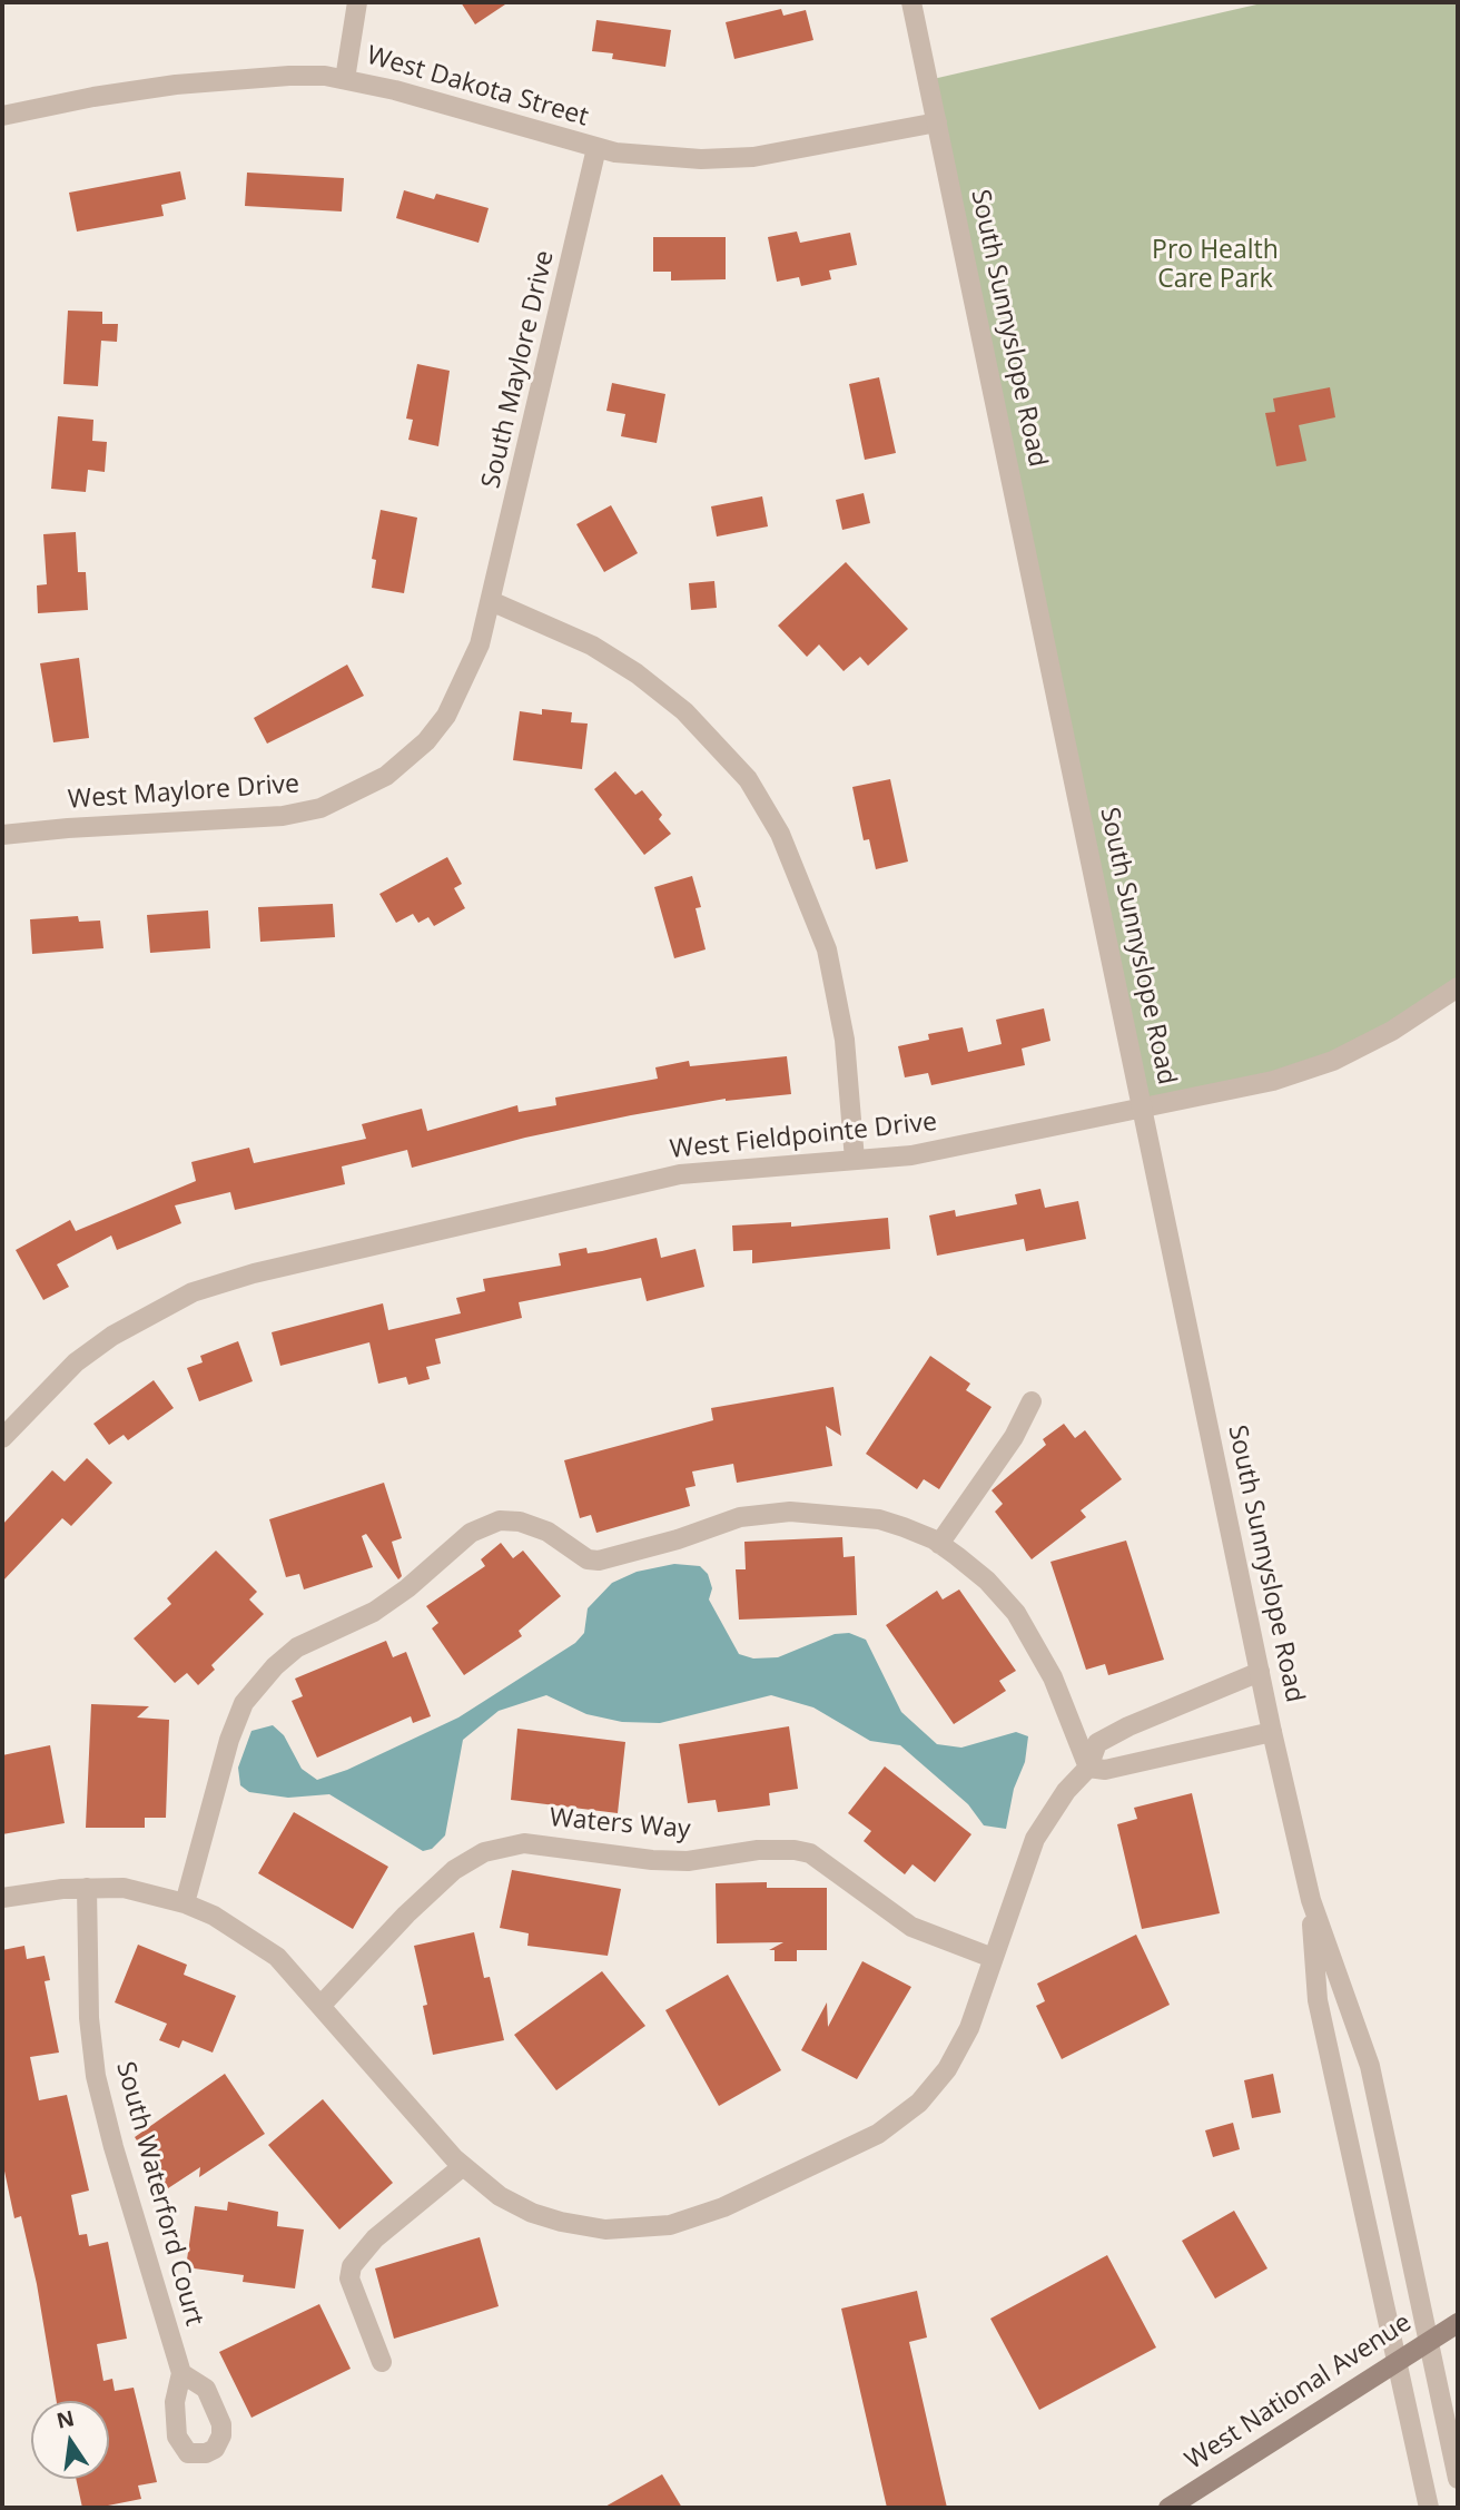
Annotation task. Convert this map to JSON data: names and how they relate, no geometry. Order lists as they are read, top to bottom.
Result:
{
  "streets": {
    "main road": ["West National Avenue"],
    "street": [
      "West Dakota Street",
      "South Sunnyslope Road",
      "South Maylore Drive",
      "West Maylore Drive",
      "West Fieldpointe Drive",
      "Waters Way",
      "South Waterford Court"
    ]
  },
  "crossings": [
    ["West Dakota Street", "South Sunnyslope Road"],
    ["West Dakota Street", "South Maylore Drive"],
    ["South Sunnyslope Road", "West Fieldpointe Drive"],
    ["South Sunnyslope Road", "West National Avenue"],
    ["South Maylore Drive", "West Maylore Drive"]
  ],
  "parks": ["Pro Health Care Park"],
  "north": "top"
}
